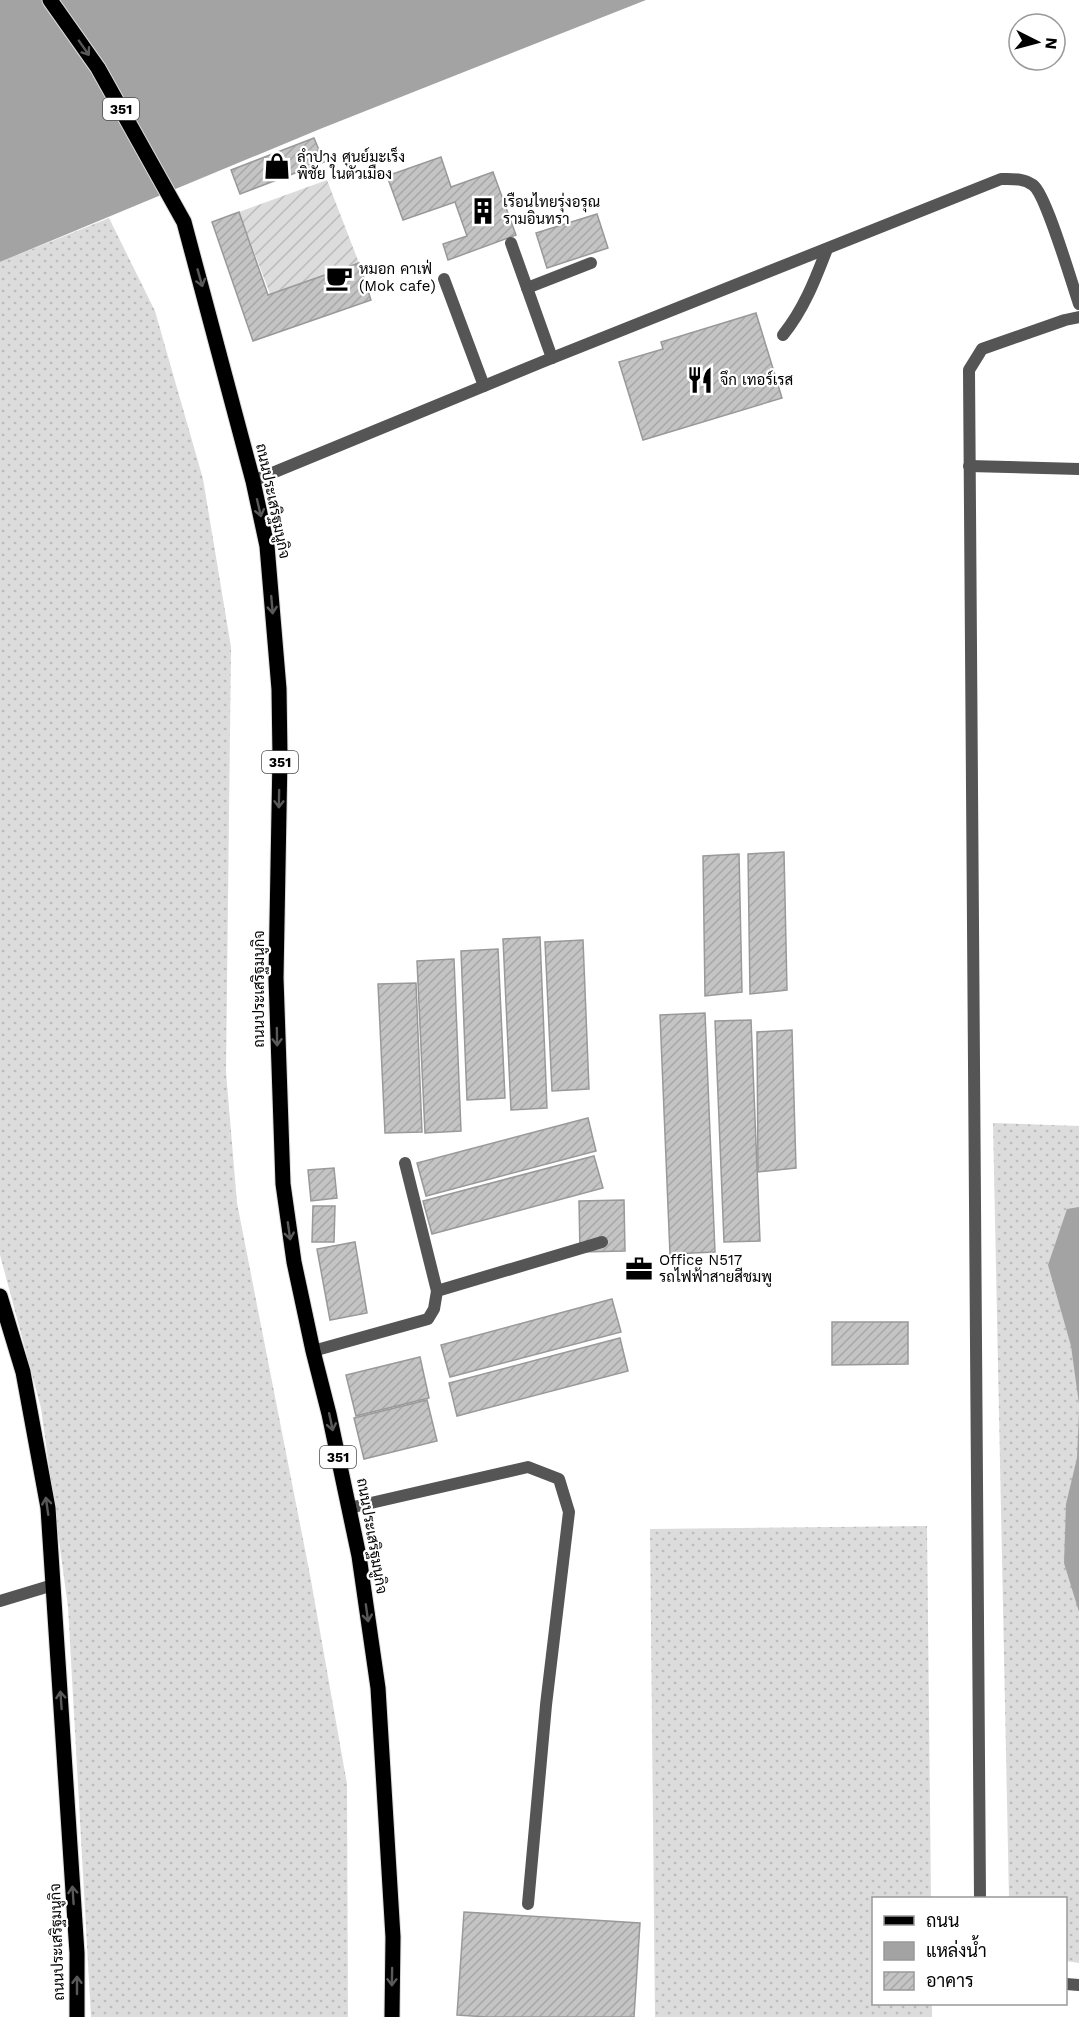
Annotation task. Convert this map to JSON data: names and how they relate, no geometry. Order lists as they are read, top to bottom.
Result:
{
  "streets": {
    "main road": ["351", "ถนนประเสริฐมนูกิจ"]
  },
  "places": {
    "shop": ["ลำปาง ศูนย์มะเร็ง พิชัย ในตัวเมือง"],
    "building": ["เรือนไทยรุ่งอรุณ รามอินทรา"],
    "cafe": ["หมอก คาเฟ่ (Mok cafe)"],
    "restaurant": ["จึก เทอร์เรส"],
    "office": ["Office N517 รถไฟฟ้าสายสีชมพู"]
  },
  "legend": ["ถนน", "แหล่งน้ำ", "อาคาร"],
  "north": "right"
}
